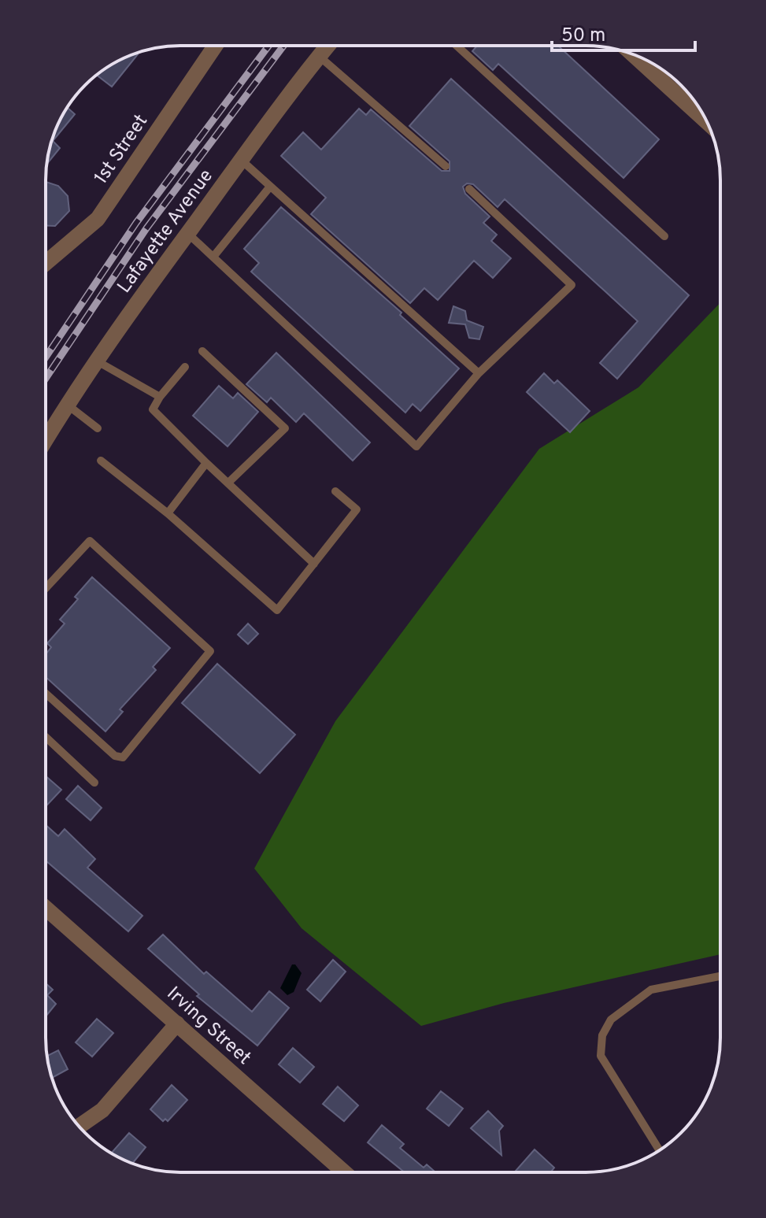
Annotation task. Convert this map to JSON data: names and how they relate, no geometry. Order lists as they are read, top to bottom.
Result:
{
  "streets": {
    "street": ["1st Street", "Lafayette Avenue", "Irving Street"]
  },
  "scale_bar": "50 m"
}
